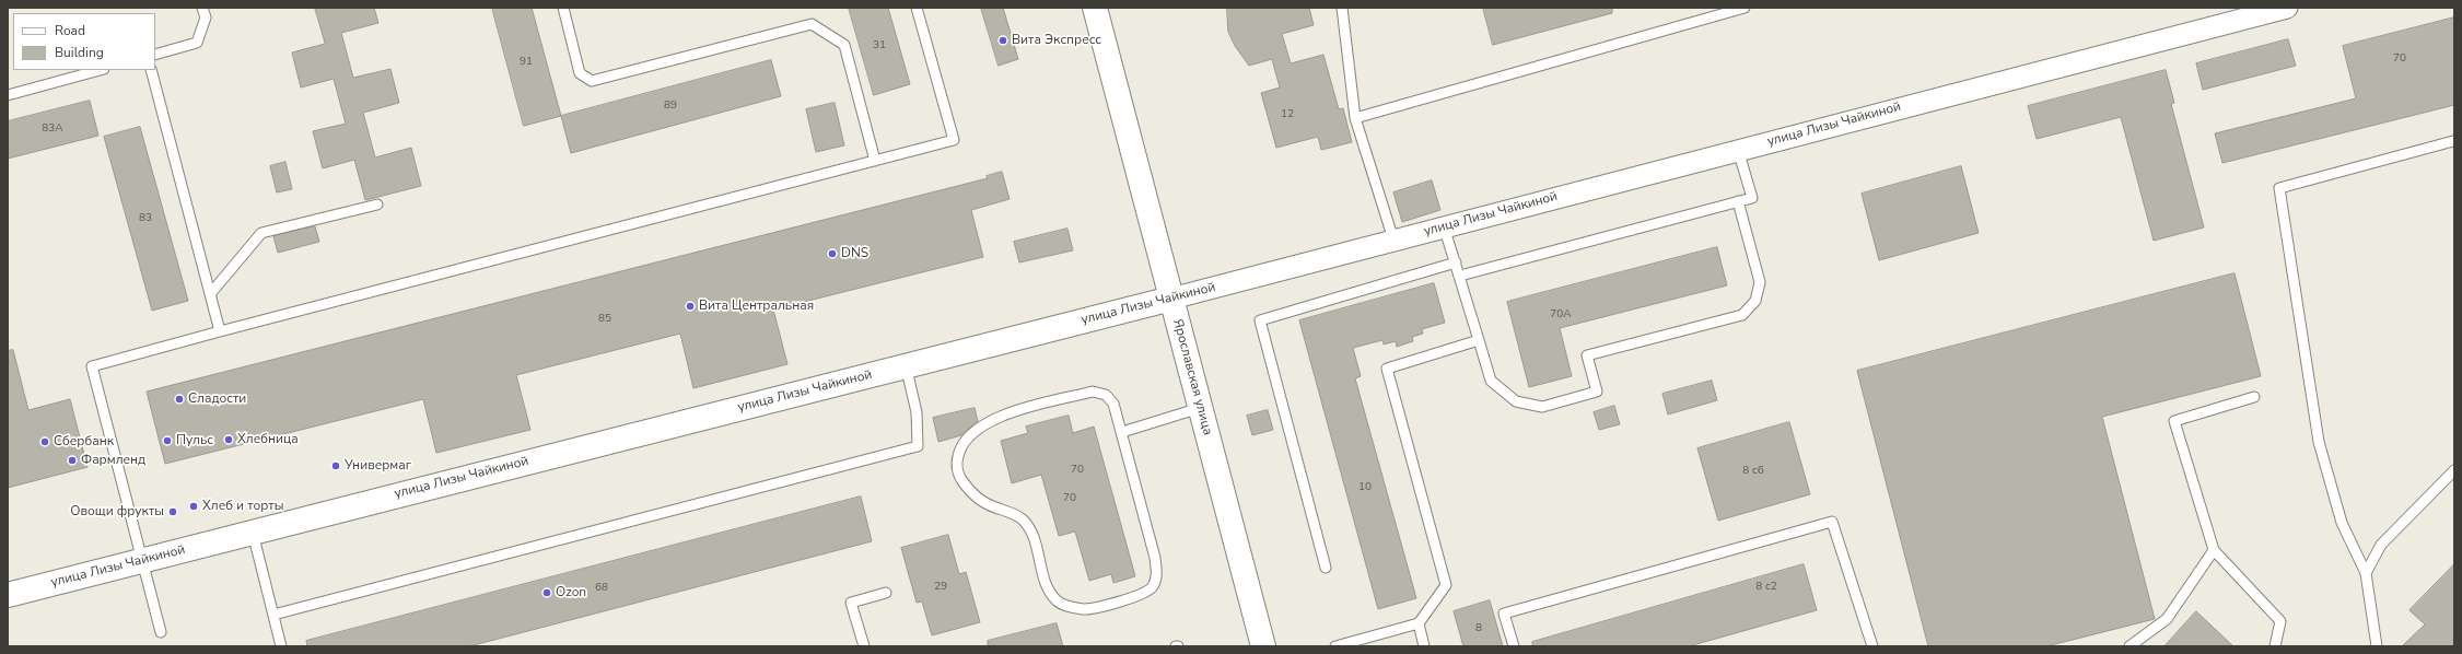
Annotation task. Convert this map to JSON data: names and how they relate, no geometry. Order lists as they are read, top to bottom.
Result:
{
  "streets": {
    "main road": ["улица Лизы Чайкиной", "Ярославская улица"]
  },
  "crossings": [
    ["улица Лизы Чайкиной", "Ярославская улица"]
  ],
  "places": [
    "Вита Экспресс",
    "DNS",
    "Вита Центральная",
    "Сладости",
    "Хлебница",
    "Пульс",
    "Сбербанк",
    "Фармленд",
    "Универмаг",
    "Хлеб и торты",
    "Овощи фрукты",
    "Ozon"
  ],
  "house_numbers": [
    "31",
    "70",
    "91",
    "89",
    "12",
    "83А",
    "83",
    "70А",
    "85",
    "70",
    "8 с6",
    "10",
    "70",
    "29",
    "8 с2",
    "68",
    "8"
  ],
  "legend": ["Road", "Building"]
}
